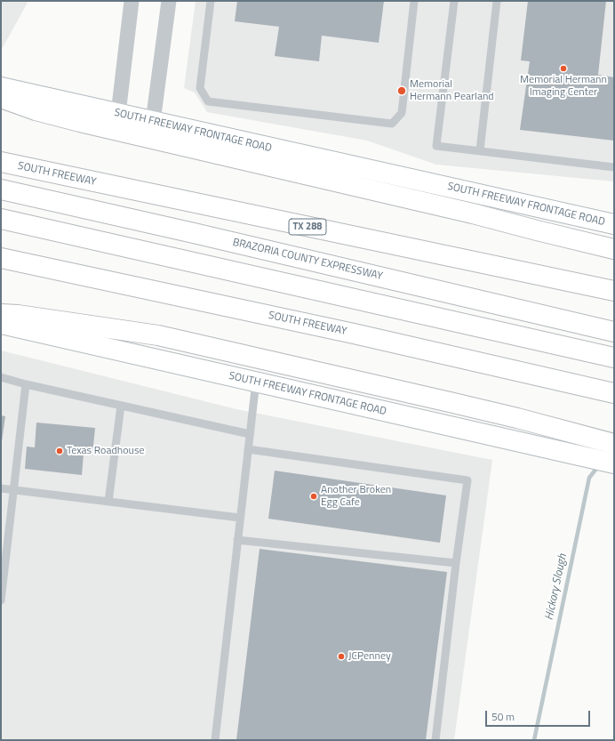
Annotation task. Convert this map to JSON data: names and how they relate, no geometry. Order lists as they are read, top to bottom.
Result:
{
  "streets": {
    "main road": [
      "SOUTH FREEWAY FRONTAGE ROAD",
      "SOUTH FREEWAY",
      "TX 288",
      "BRAZORIA COUNTY EXPRESSWAY"
    ]
  },
  "water": ["Hickory Slough"],
  "places": [
    "Memorial Hermann Imaging Center",
    "Memorial Hermann Pearland",
    "Texas Roadhouse",
    "Another Broken Egg Cafe",
    "JCPenney"
  ],
  "scale_bar": "50 m"
}
